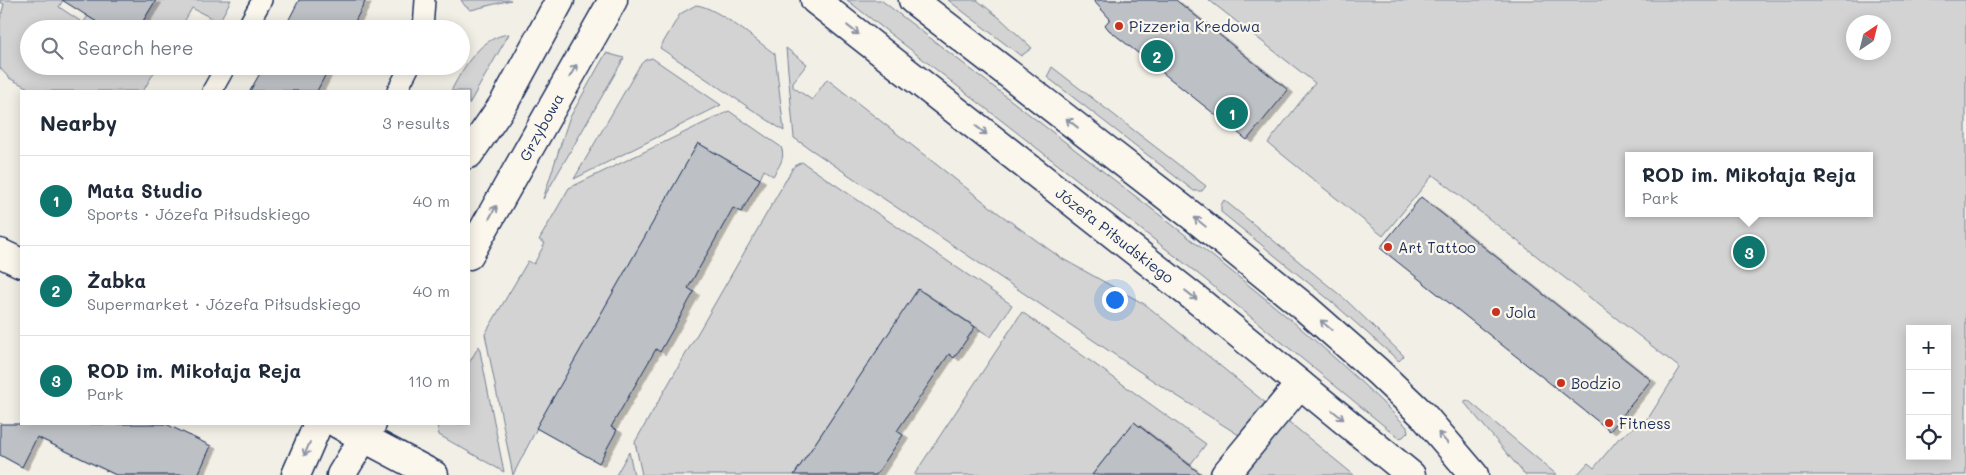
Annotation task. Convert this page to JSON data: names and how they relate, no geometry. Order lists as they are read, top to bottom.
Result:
{
  "streets": {
    "street": ["Grzybowa", "Józefa Piłsudskiego"]
  },
  "places": [
    "Pizzeria Kredowa",
    "Art Tattoo",
    "Jola",
    "Bodzio",
    "Fitness"
  ],
  "north": "top right",
  "page": {
    "search": "Search here",
    "pins": ["2", "1", "3"],
    "heading": ["Nearby", "3 results"],
    "popup": ["ROD im. Mikołaja Reja", "Park"],
    "list": [
      {
        "mark": "1",
        "name": "Mata Studio",
        "note": "Sports · Józefa Piłsudskiego",
        "value": "40 m"
      },
      {
        "mark": "2",
        "name": "Żabka",
        "note": "Supermarket · Józefa Piłsudskiego",
        "value": "40 m"
      },
      {
        "mark": "3",
        "name": "ROD im. Mikołaja Reja",
        "note": "Park",
        "value": "110 m"
      }
    ],
    "map_buttons": ["+", "−"]
  }
}
